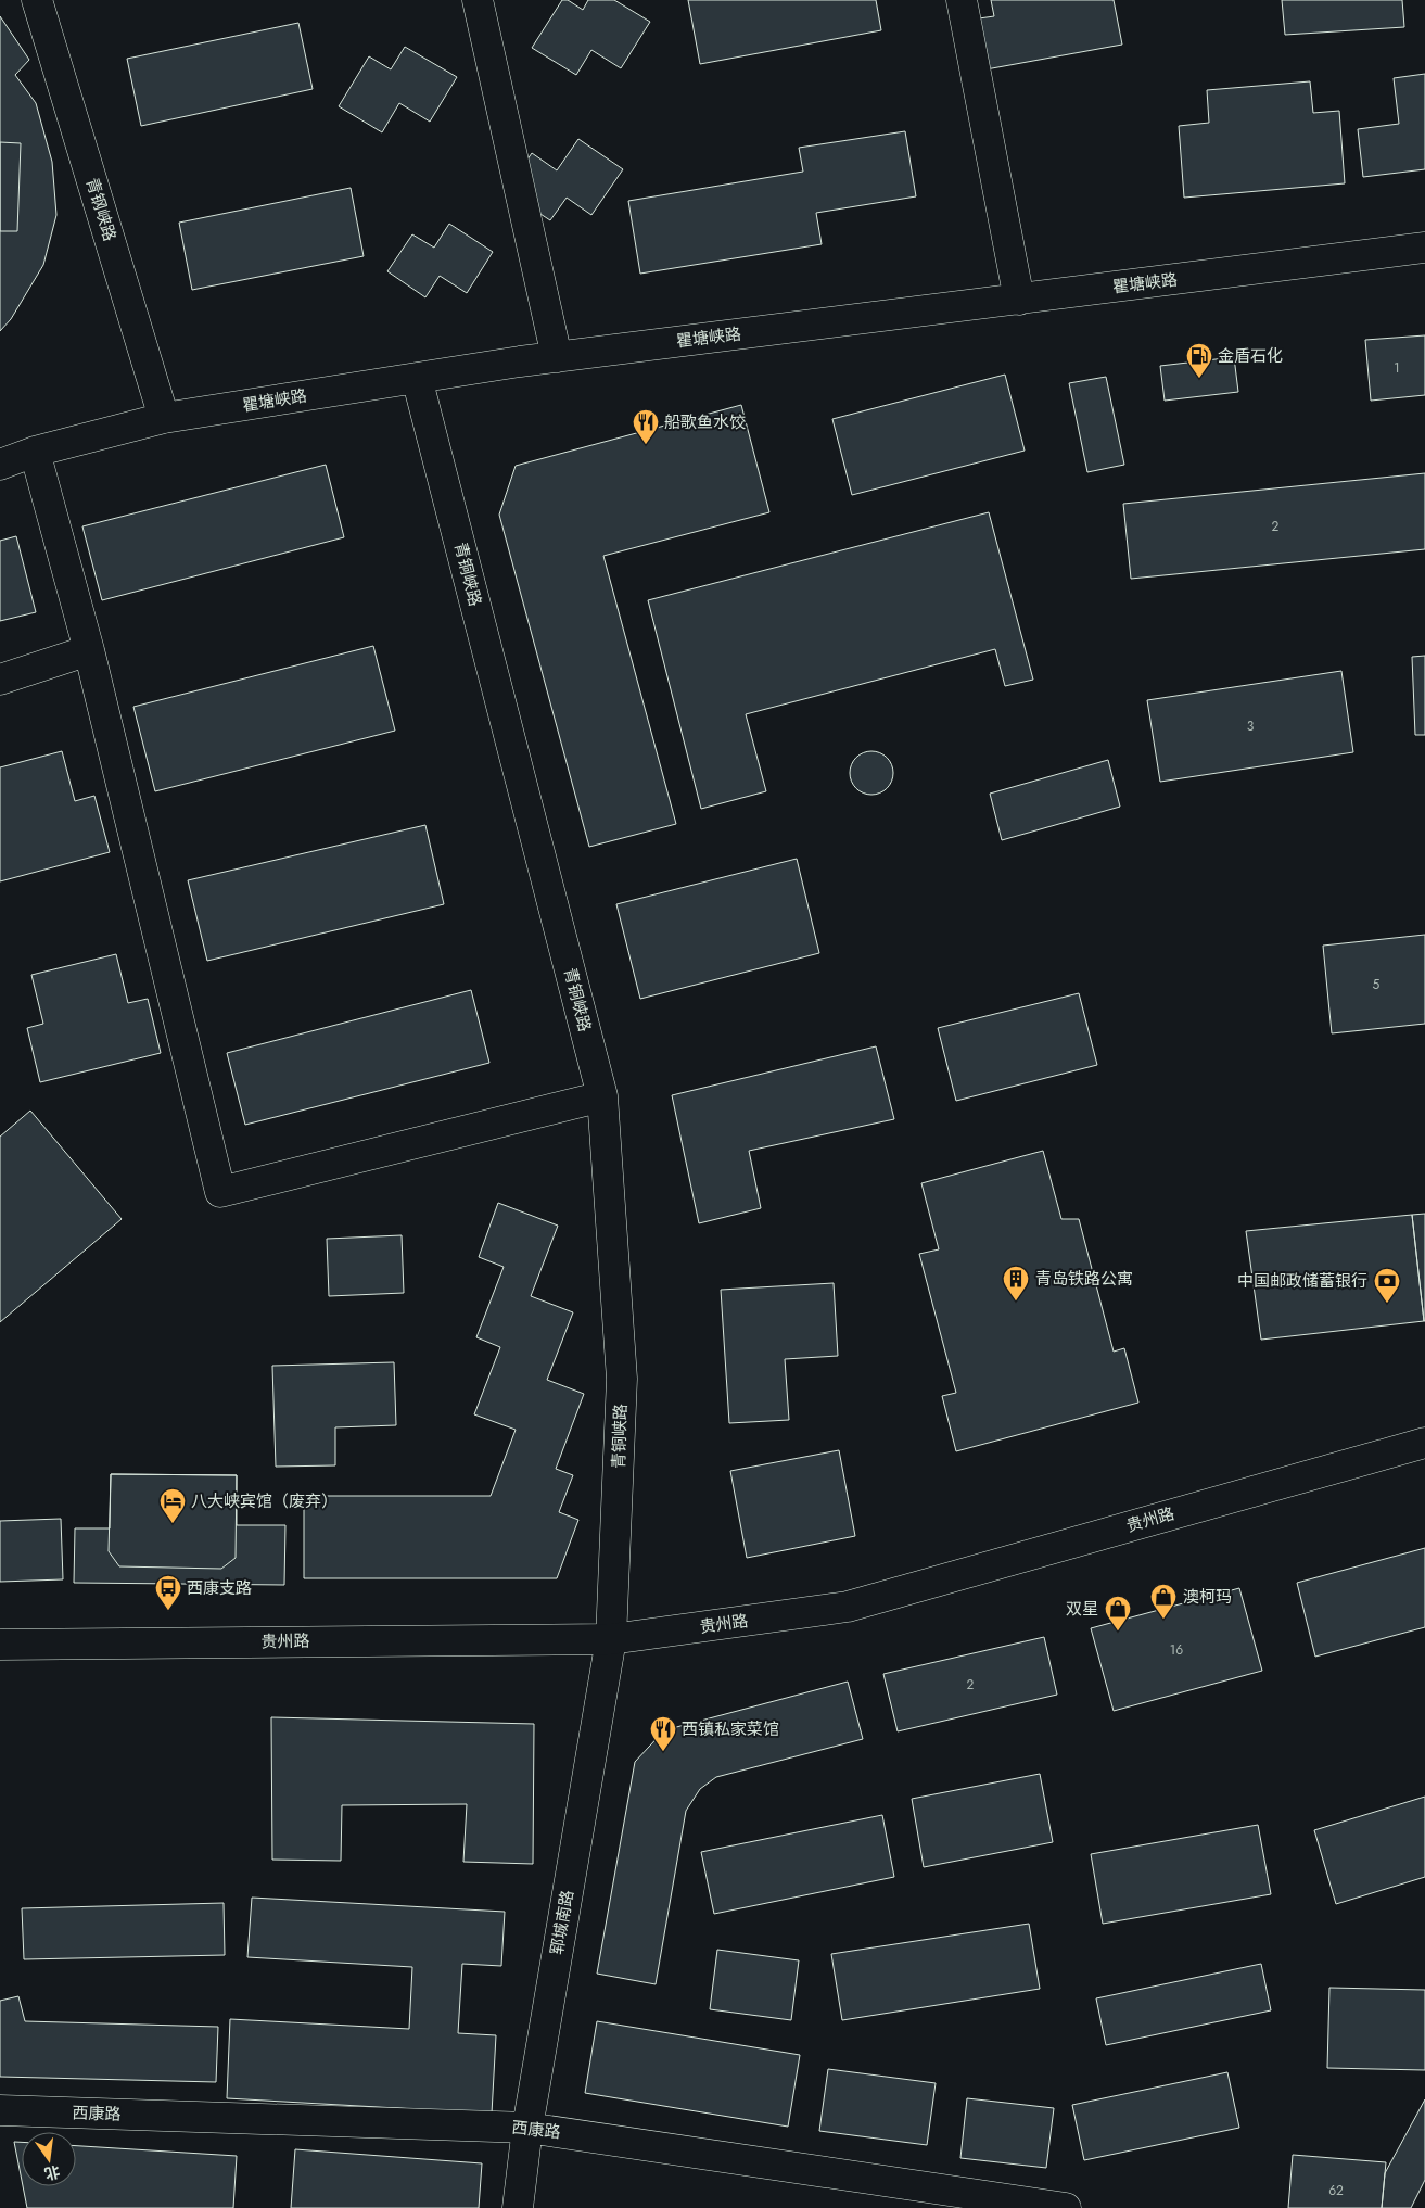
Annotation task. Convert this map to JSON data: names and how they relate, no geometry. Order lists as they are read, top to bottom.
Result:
{
  "streets": {
    "street": [
      "青钢峡路",
      "瞿塘峡路",
      "青铜峡路",
      "贵州路",
      "郓城南路",
      "西康路"
    ]
  },
  "crossings": [
    ["青钢峡路", "瞿塘峡路"],
    ["瞿塘峡路", "青铜峡路"],
    ["青铜峡路", "贵州路"],
    ["青铜峡路", "郓城南路"],
    ["贵州路", "郓城南路"],
    ["郓城南路", "西康路"]
  ],
  "places": {
    "fuel station": ["金盾石化"],
    "restaurant": ["船歌鱼水饺", "西镇私家菜馆"],
    "building": ["青岛铁路公寓"],
    "bank": ["中国邮政储蓄银行"],
    "hotel": ["八大峡宾馆（废弃）"],
    "bus stop": ["西康支路"],
    "shop": ["澳柯玛", "双星"]
  },
  "house_numbers": [
    "1",
    "2",
    "3",
    "5",
    "16",
    "2",
    "62"
  ],
  "north": "bottom"
}
